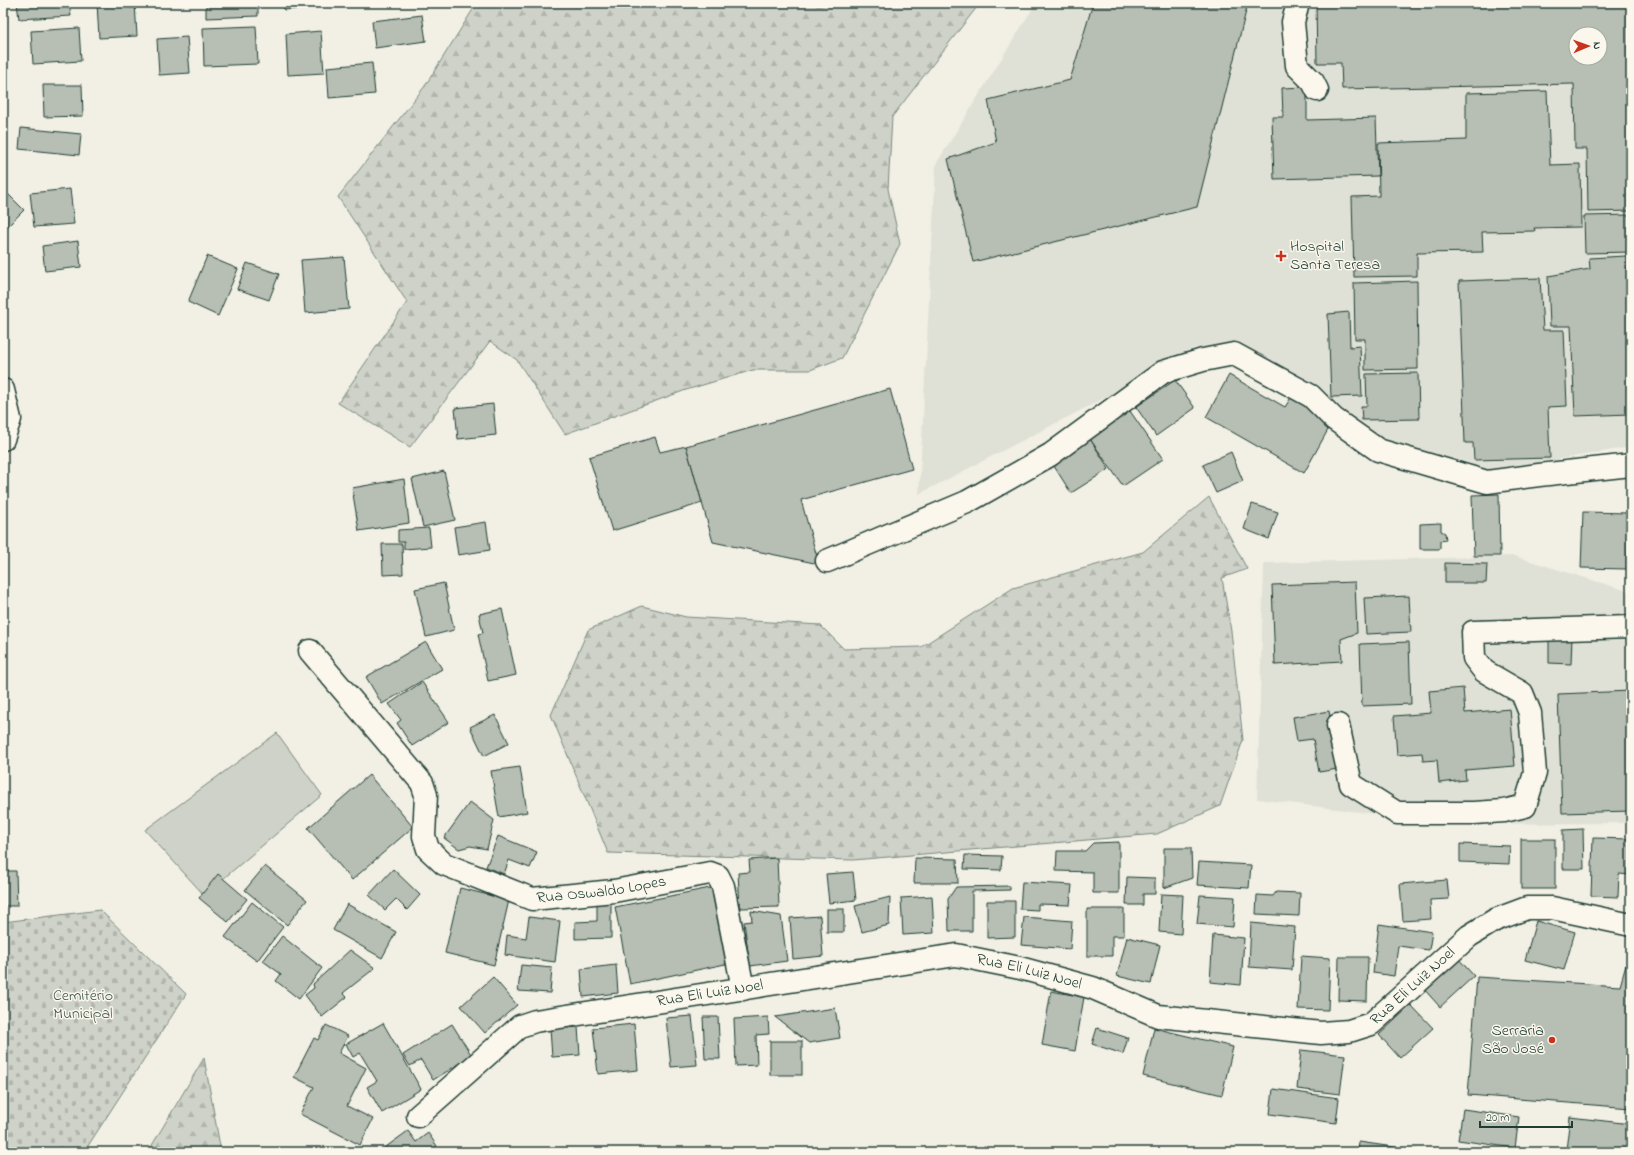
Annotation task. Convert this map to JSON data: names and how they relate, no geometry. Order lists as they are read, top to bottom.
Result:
{
  "streets": {
    "street": ["Rua Oswaldo Lopes", "Rua Eli Luiz Noel"]
  },
  "crossings": [
    ["Rua Oswaldo Lopes", "Rua Eli Luiz Noel"]
  ],
  "parks": ["Cemitério Municipal"],
  "places": {
    "health": ["Hospital Santa Teresa"],
    "other": ["Serraria São José"]
  },
  "scale_bar": "20 m",
  "north": "right"
}
